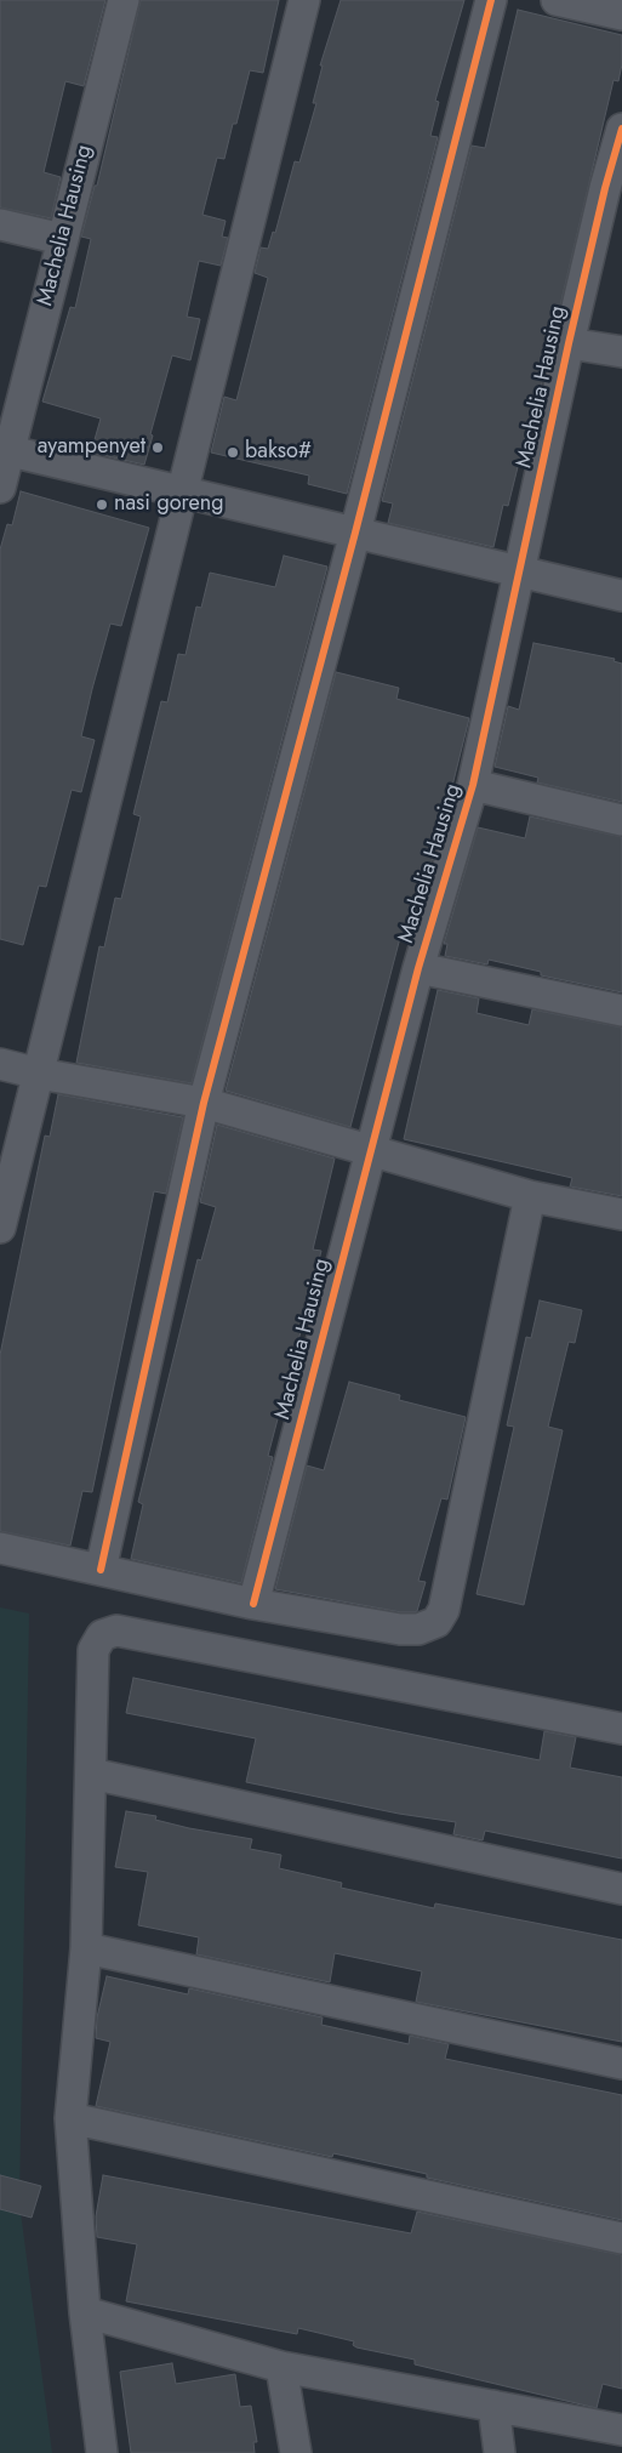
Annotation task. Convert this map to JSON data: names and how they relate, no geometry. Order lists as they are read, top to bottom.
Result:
{
  "streets": {
    "street": ["Machelia Hausing"]
  },
  "places": ["ayampenyet", "bakso#", "nasi goreng"]
}
